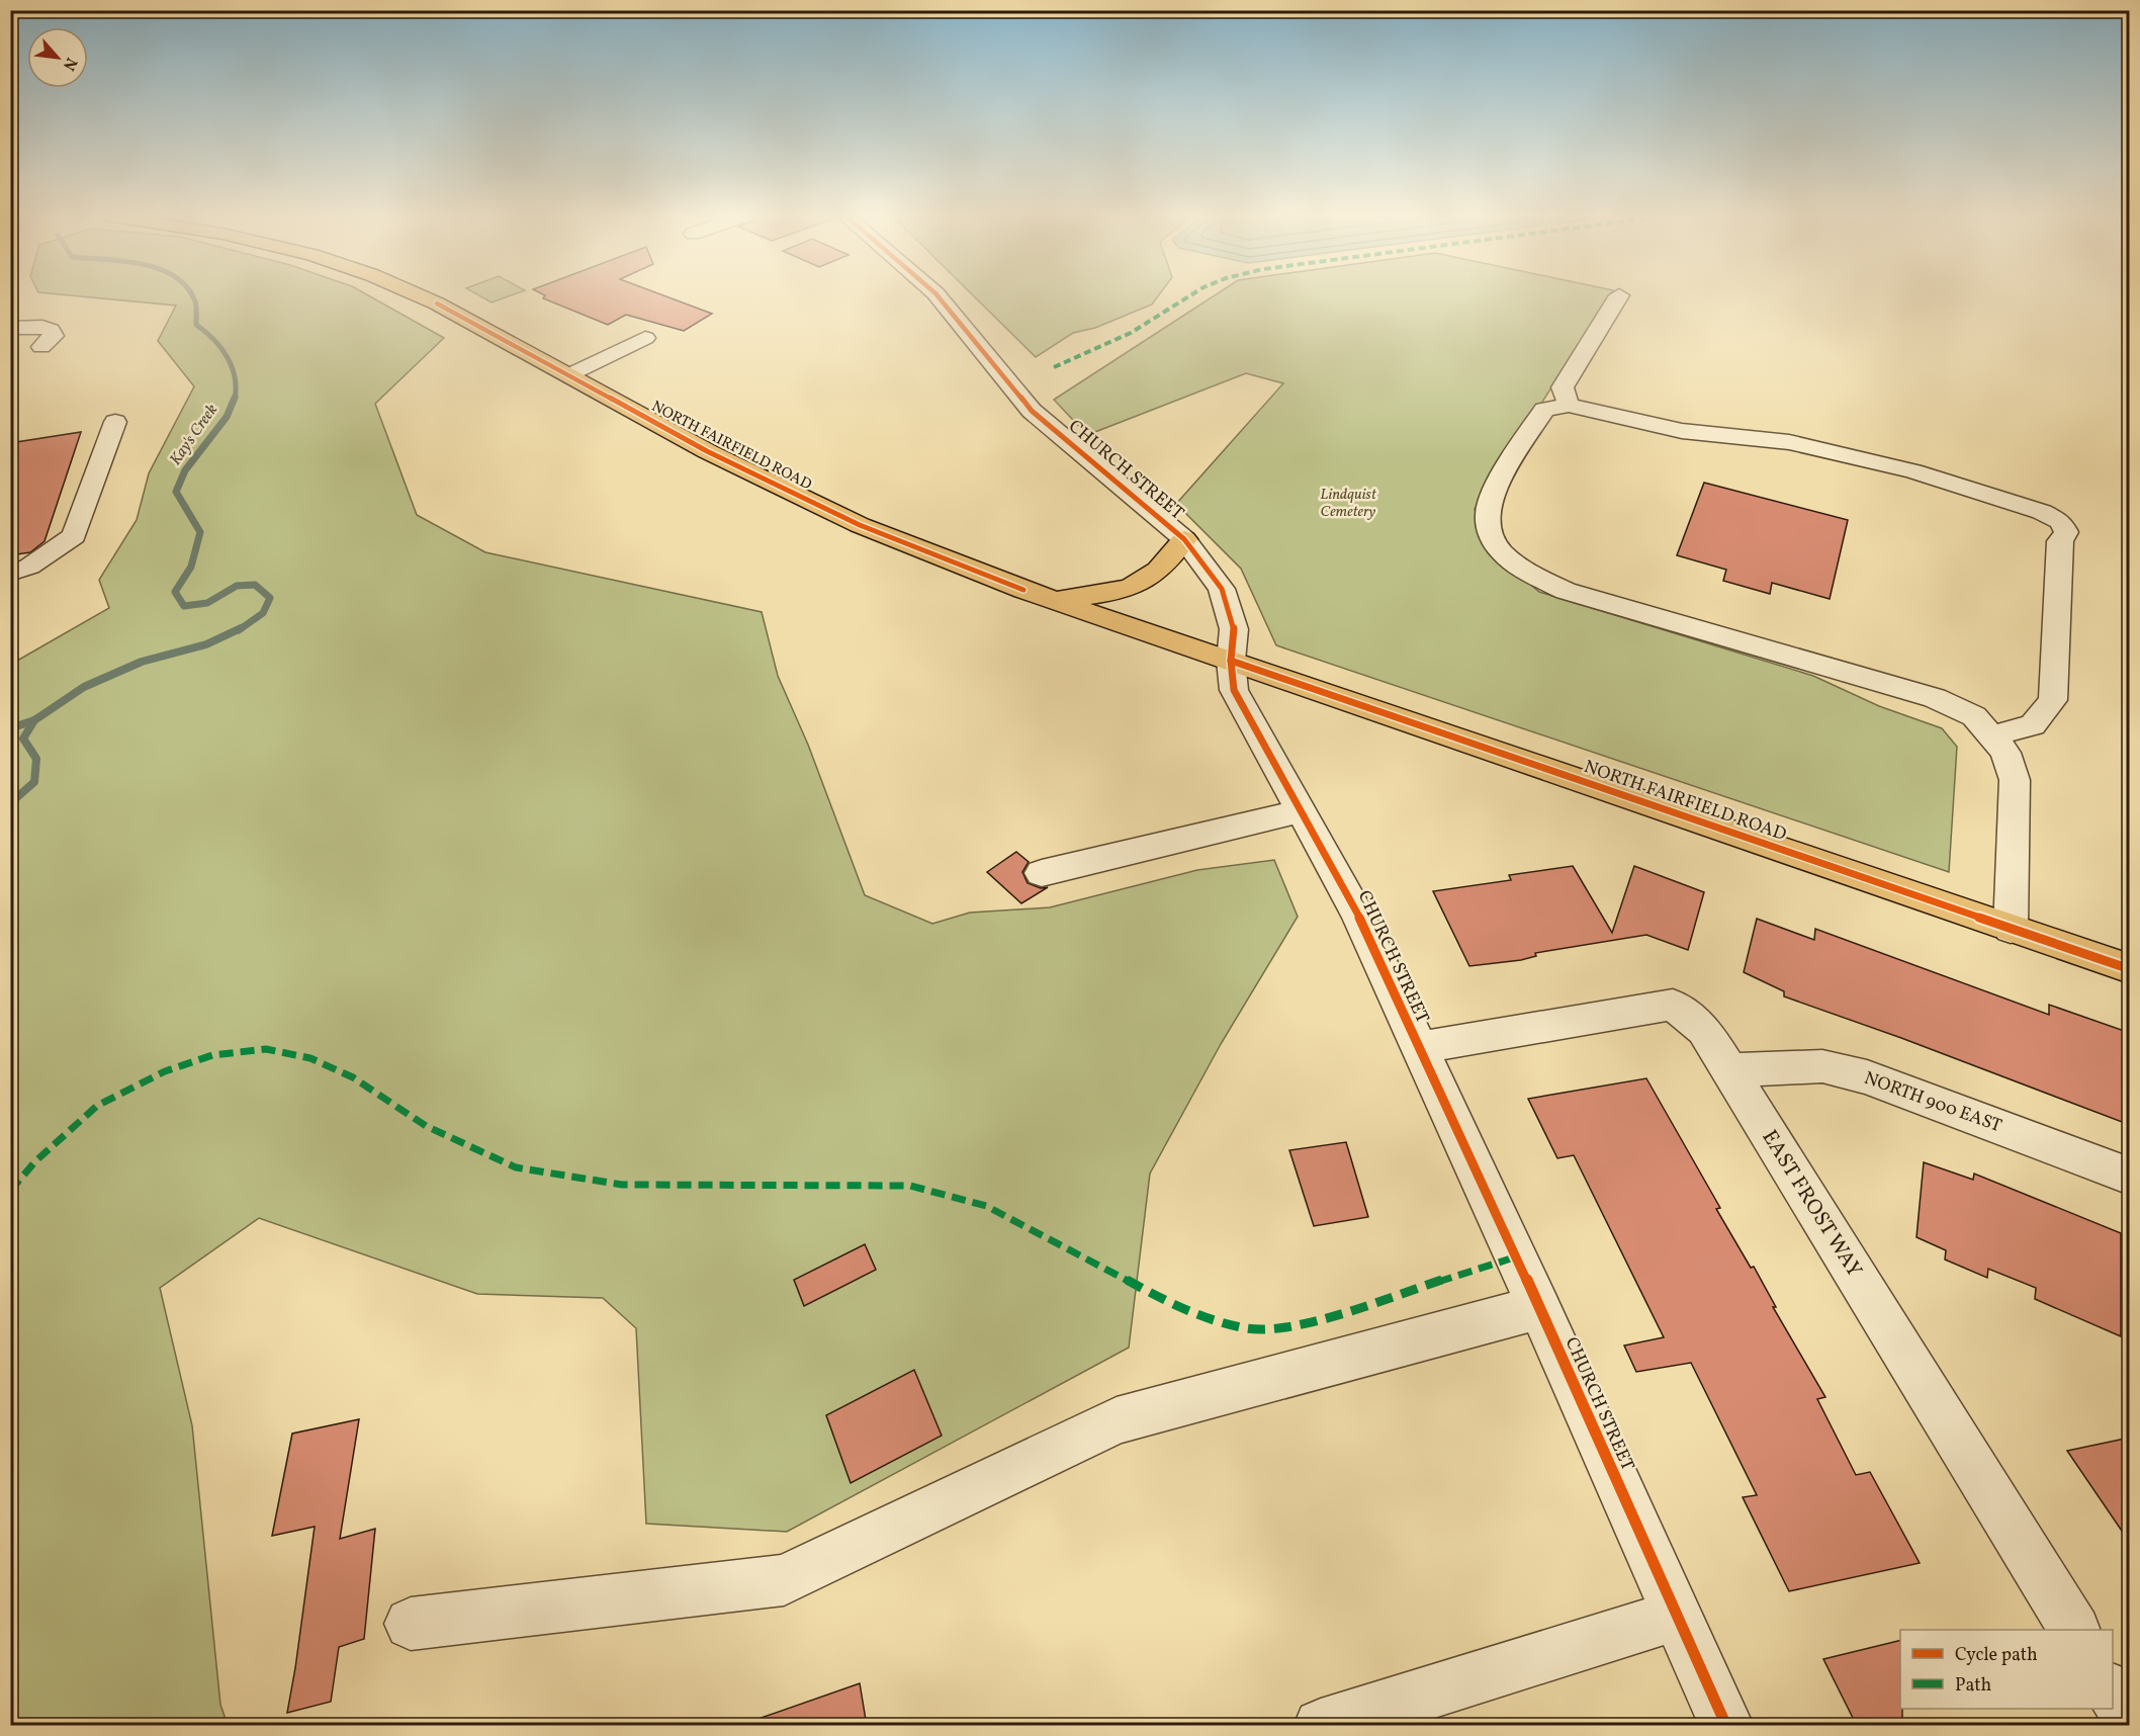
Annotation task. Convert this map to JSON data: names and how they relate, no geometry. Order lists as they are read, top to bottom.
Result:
{
  "streets": {
    "main road": ["NORTH FAIRFIELD ROAD"],
    "street": ["CHURCH STREET", "NORTH 900 EAST", "EAST FROST WAY"]
  },
  "crossings": [
    ["NORTH FAIRFIELD ROAD", "CHURCH STREET"],
    ["CHURCH STREET", "EAST FROST WAY"],
    ["NORTH 900 EAST", "EAST FROST WAY"]
  ],
  "water": ["Kay's Creek"],
  "parks": ["Lindquist Cemetery"],
  "legend": ["Cycle path", "Path"],
  "north": "bottom right"
}
